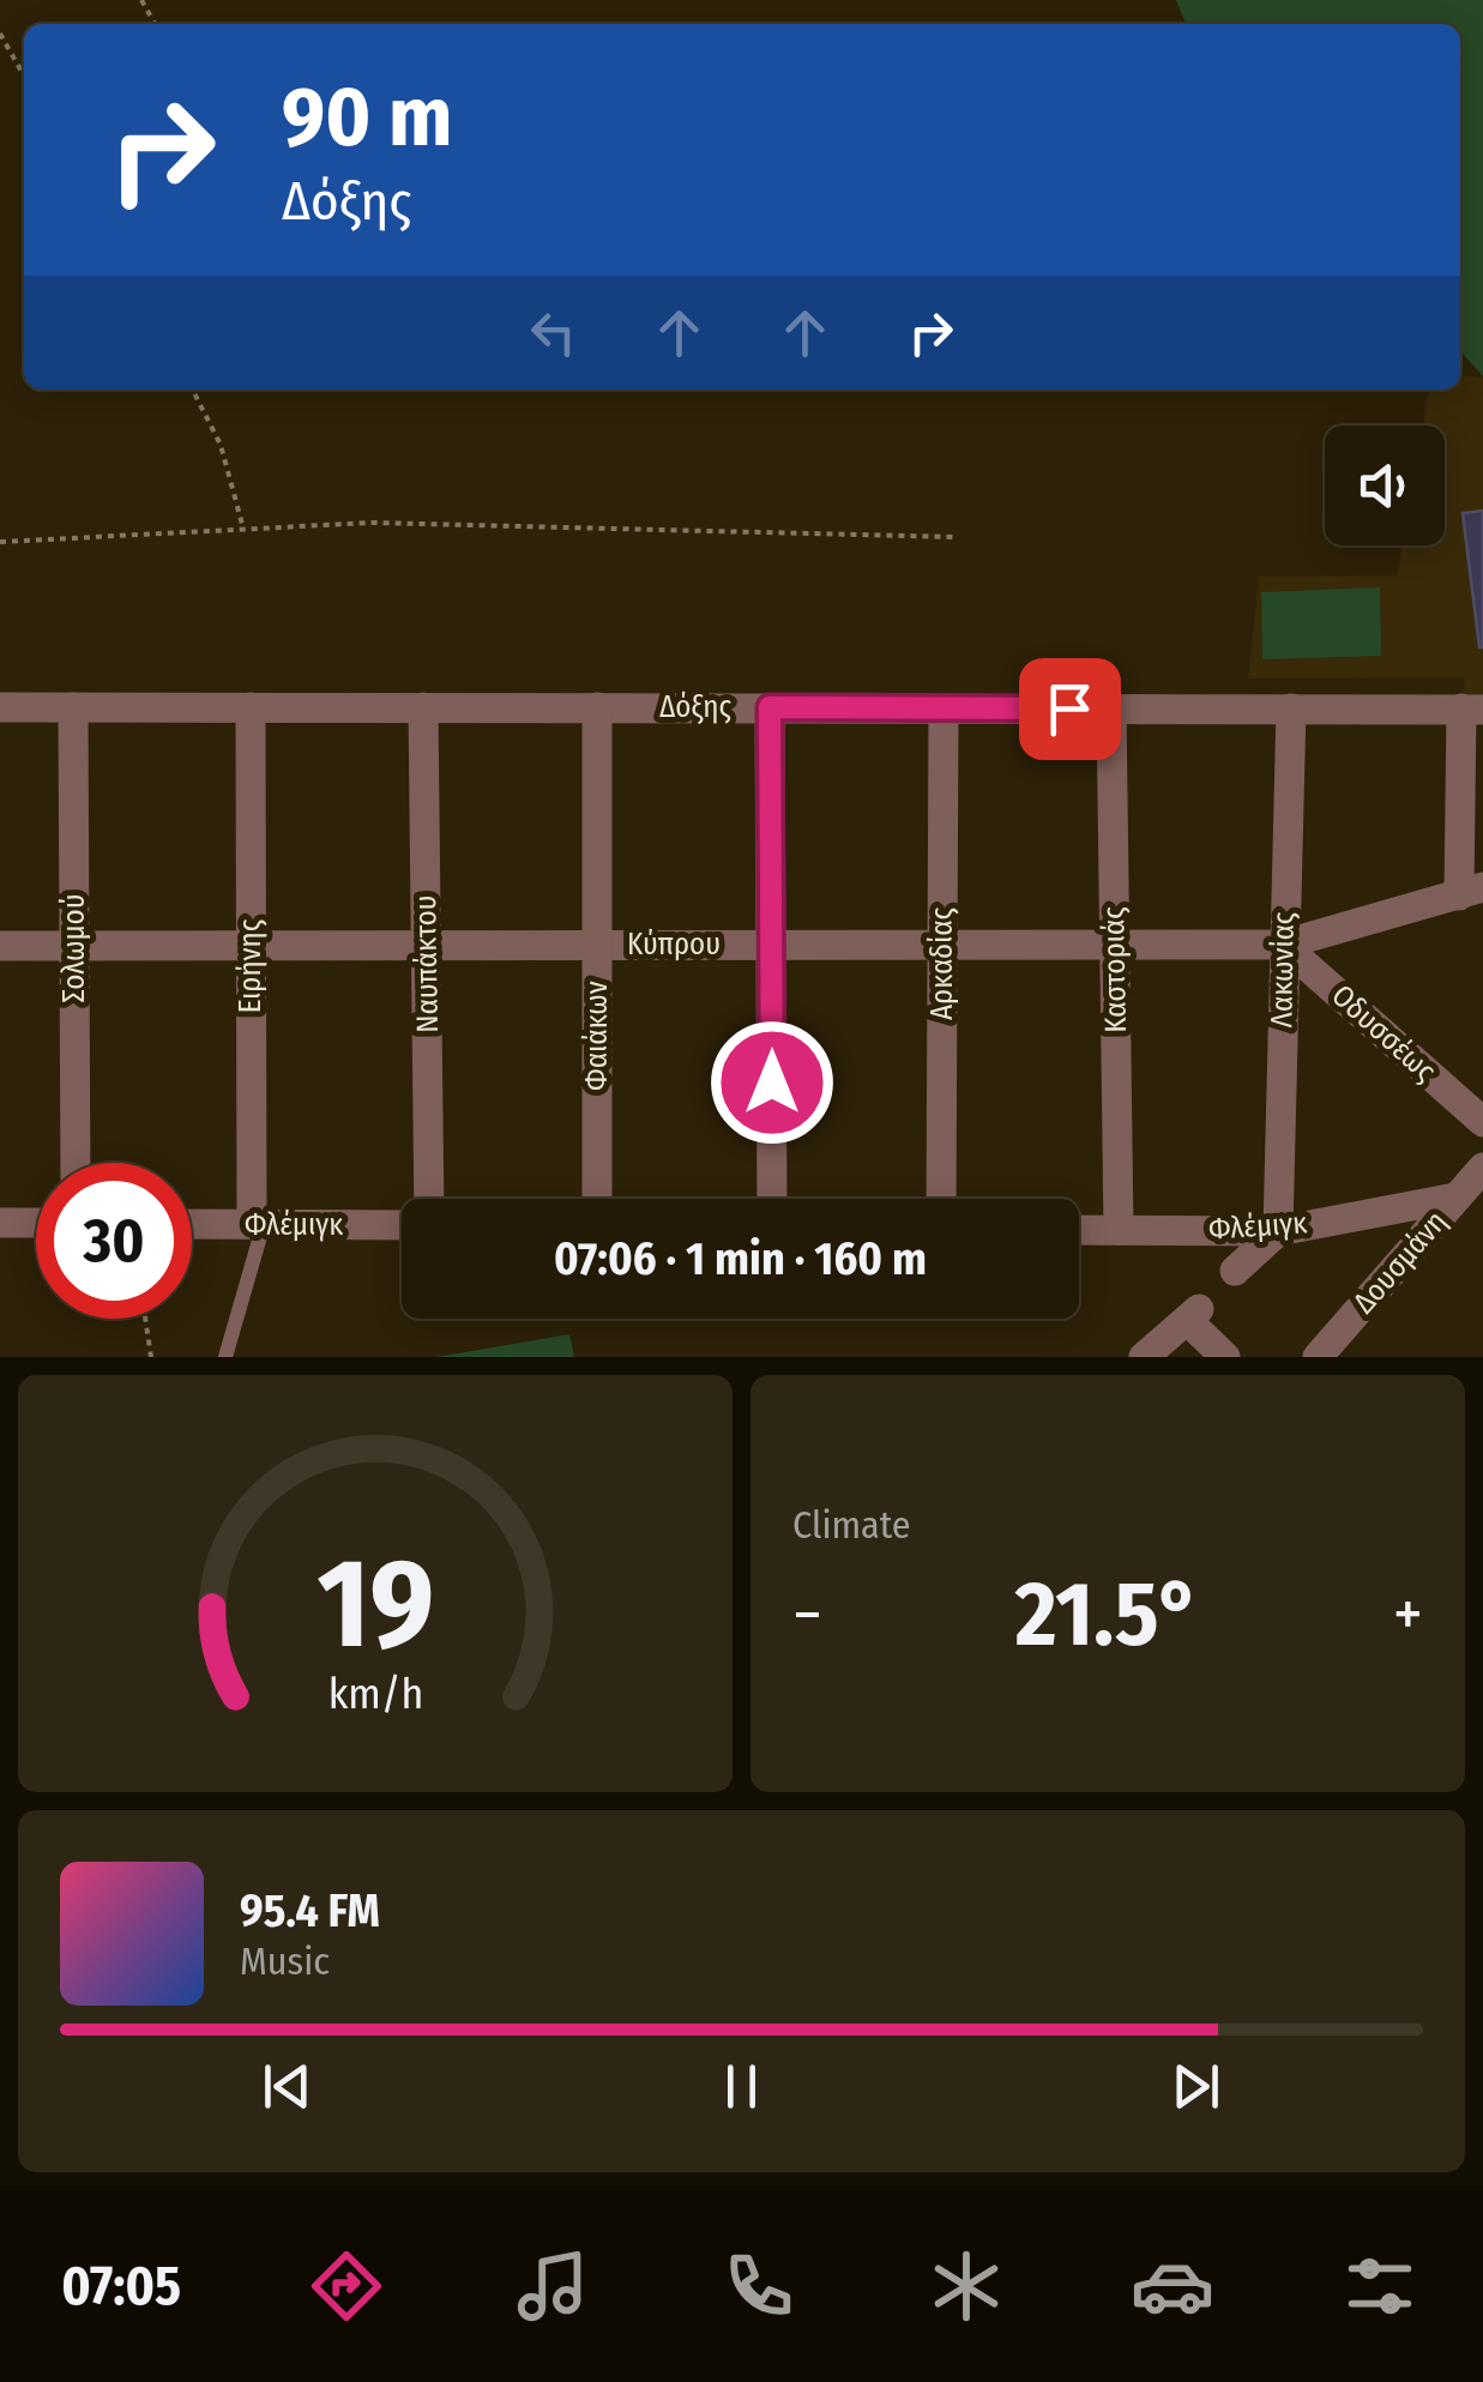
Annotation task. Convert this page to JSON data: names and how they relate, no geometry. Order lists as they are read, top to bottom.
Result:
{
  "streets": {
    "street": [
      "Δόξης",
      "Κύπρου",
      "Σολωμού",
      "Ναυπάκτου",
      "Αρκαδίας",
      "Ειρήνης",
      "Καστοριάς",
      "Λακωνίας",
      "Οδυσσέως",
      "Φαιάκων",
      "Φλέμιγκ",
      "Δουσμάνη"
    ]
  },
  "crossings": [
    ["Δόξης", "Σολωμού"],
    ["Δόξης", "Ναυπάκτου"],
    ["Δόξης", "Αρκαδίας"],
    ["Δόξης", "Ειρήνης"],
    ["Δόξης", "Καστοριάς"],
    ["Δόξης", "Λακωνίας"],
    ["Δόξης", "Φαιάκων"],
    ["Κύπρου", "Σολωμού"],
    ["Κύπρου", "Ναυπάκτου"],
    ["Κύπρου", "Αρκαδίας"],
    ["Κύπρου", "Ειρήνης"],
    ["Κύπρου", "Καστοριάς"],
    ["Κύπρου", "Λακωνίας"],
    ["Κύπρου", "Οδυσσέως"],
    ["Κύπρου", "Φαιάκων"],
    ["Ειρήνης", "Φλέμιγκ"],
    ["Καστοριάς", "Φλέμιγκ"],
    ["Λακωνίας", "Οδυσσέως"],
    ["Λακωνίας", "Φλέμιγκ"],
    ["Φλέμιγκ", "Δουσμάνη"]
  ],
  "page": {
    "turn": ["90 m", "Δόξης"],
    "limit": "30",
    "trip": "07:06 · 1 min · 160 m",
    "tile": "Climate",
    "heat": ["−", "21.5°", "+"],
    "song": ["95.4 FM", "Music"],
    "tabs": "07:05",
    "gauge": ["19", "km/h"]
  }
}
